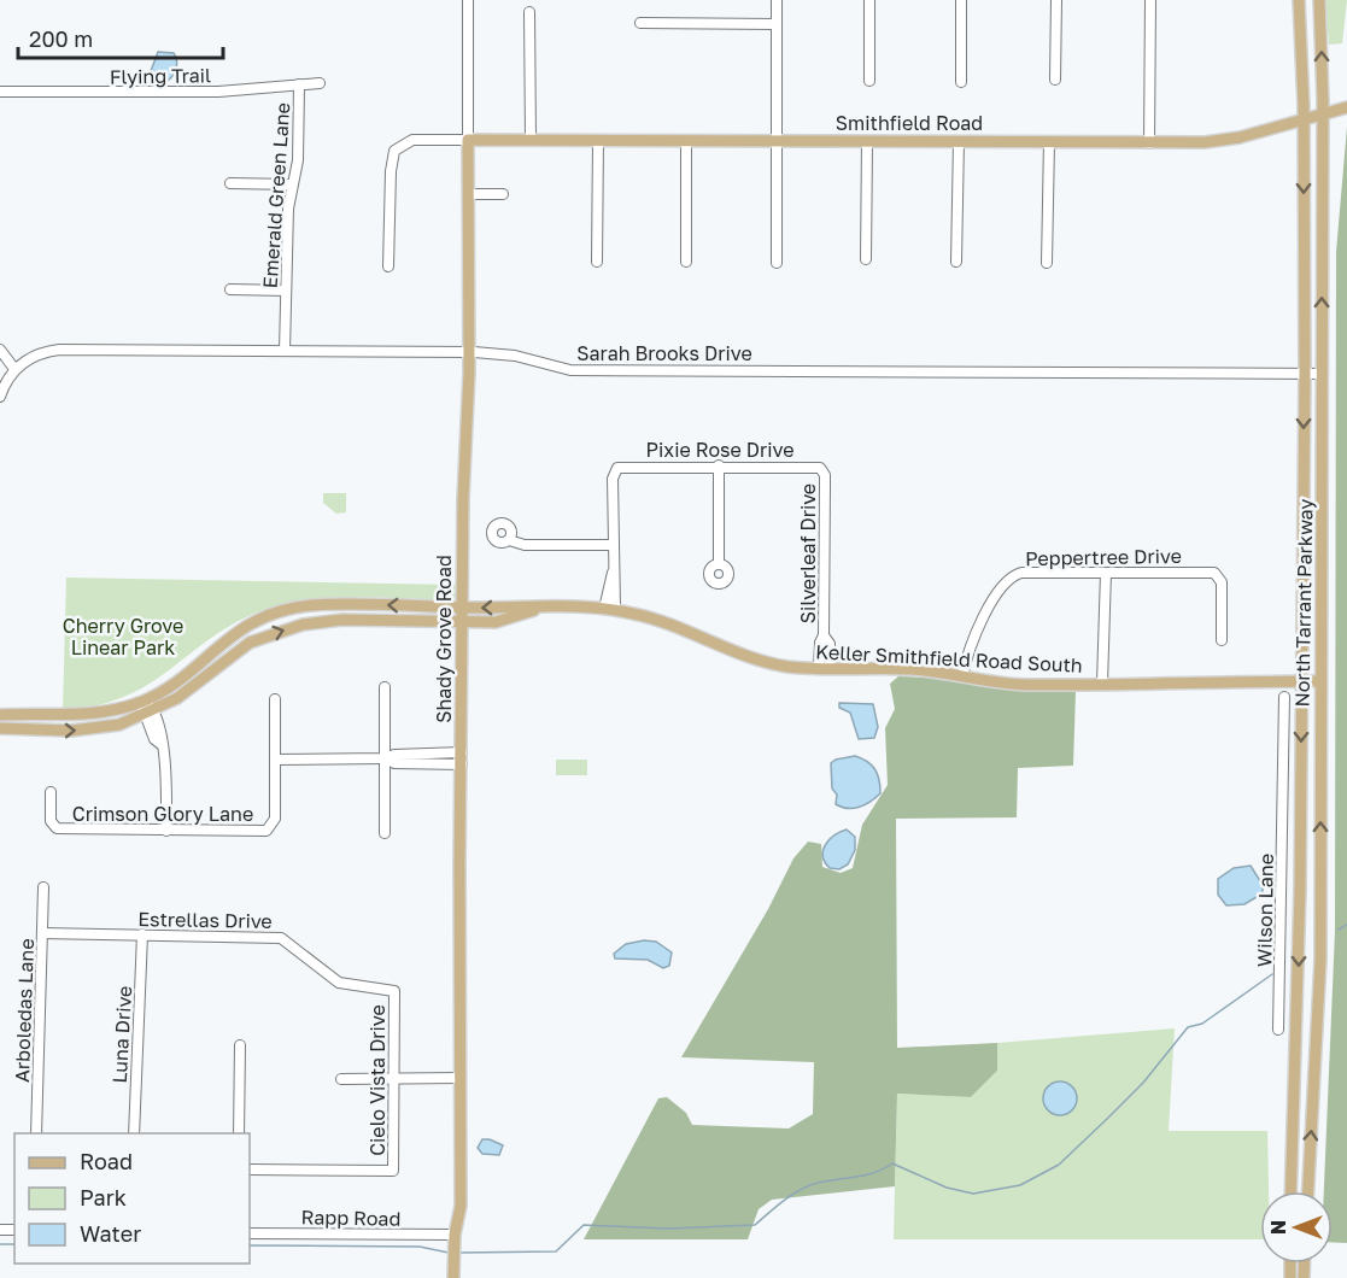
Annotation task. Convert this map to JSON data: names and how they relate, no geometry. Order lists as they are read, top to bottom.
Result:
{
  "streets": {
    "main road": [
      "Smithfield Road",
      "North Tarrant Parkway",
      "Shady Grove Road",
      "Keller Smithfield Road South"
    ],
    "street": [
      "Flying Trail",
      "Emerald Green Lane",
      "Sarah Brooks Drive",
      "Pixie Rose Drive",
      "Silverleaf Drive",
      "Peppertree Drive",
      "Crimson Glory Lane",
      "Wilson Lane",
      "Estrellas Drive",
      "Arboledas Lane",
      "Luna Drive",
      "Cielo Vista Drive",
      "Rapp Road"
    ]
  },
  "crossings": [
    ["Flying Trail", "Emerald Green Lane"],
    ["Smithfield Road", "North Tarrant Parkway"],
    ["Smithfield Road", "Shady Grove Road"],
    ["Emerald Green Lane", "Sarah Brooks Drive"],
    ["Sarah Brooks Drive", "North Tarrant Parkway"],
    ["Sarah Brooks Drive", "Shady Grove Road"],
    ["Pixie Rose Drive", "Silverleaf Drive"],
    ["Silverleaf Drive", "Keller Smithfield Road South"],
    ["Peppertree Drive", "Keller Smithfield Road South"],
    ["North Tarrant Parkway", "Keller Smithfield Road South"],
    ["Shady Grove Road", "Keller Smithfield Road South"],
    ["Shady Grove Road", "Rapp Road"],
    ["Estrellas Drive", "Arboledas Lane"],
    ["Estrellas Drive", "Luna Drive"],
    ["Estrellas Drive", "Cielo Vista Drive"]
  ],
  "parks": ["Cherry Grove Linear Park"],
  "legend": ["Road", "Park", "Water"],
  "scale_bar": "200 m",
  "north": "left"
}
